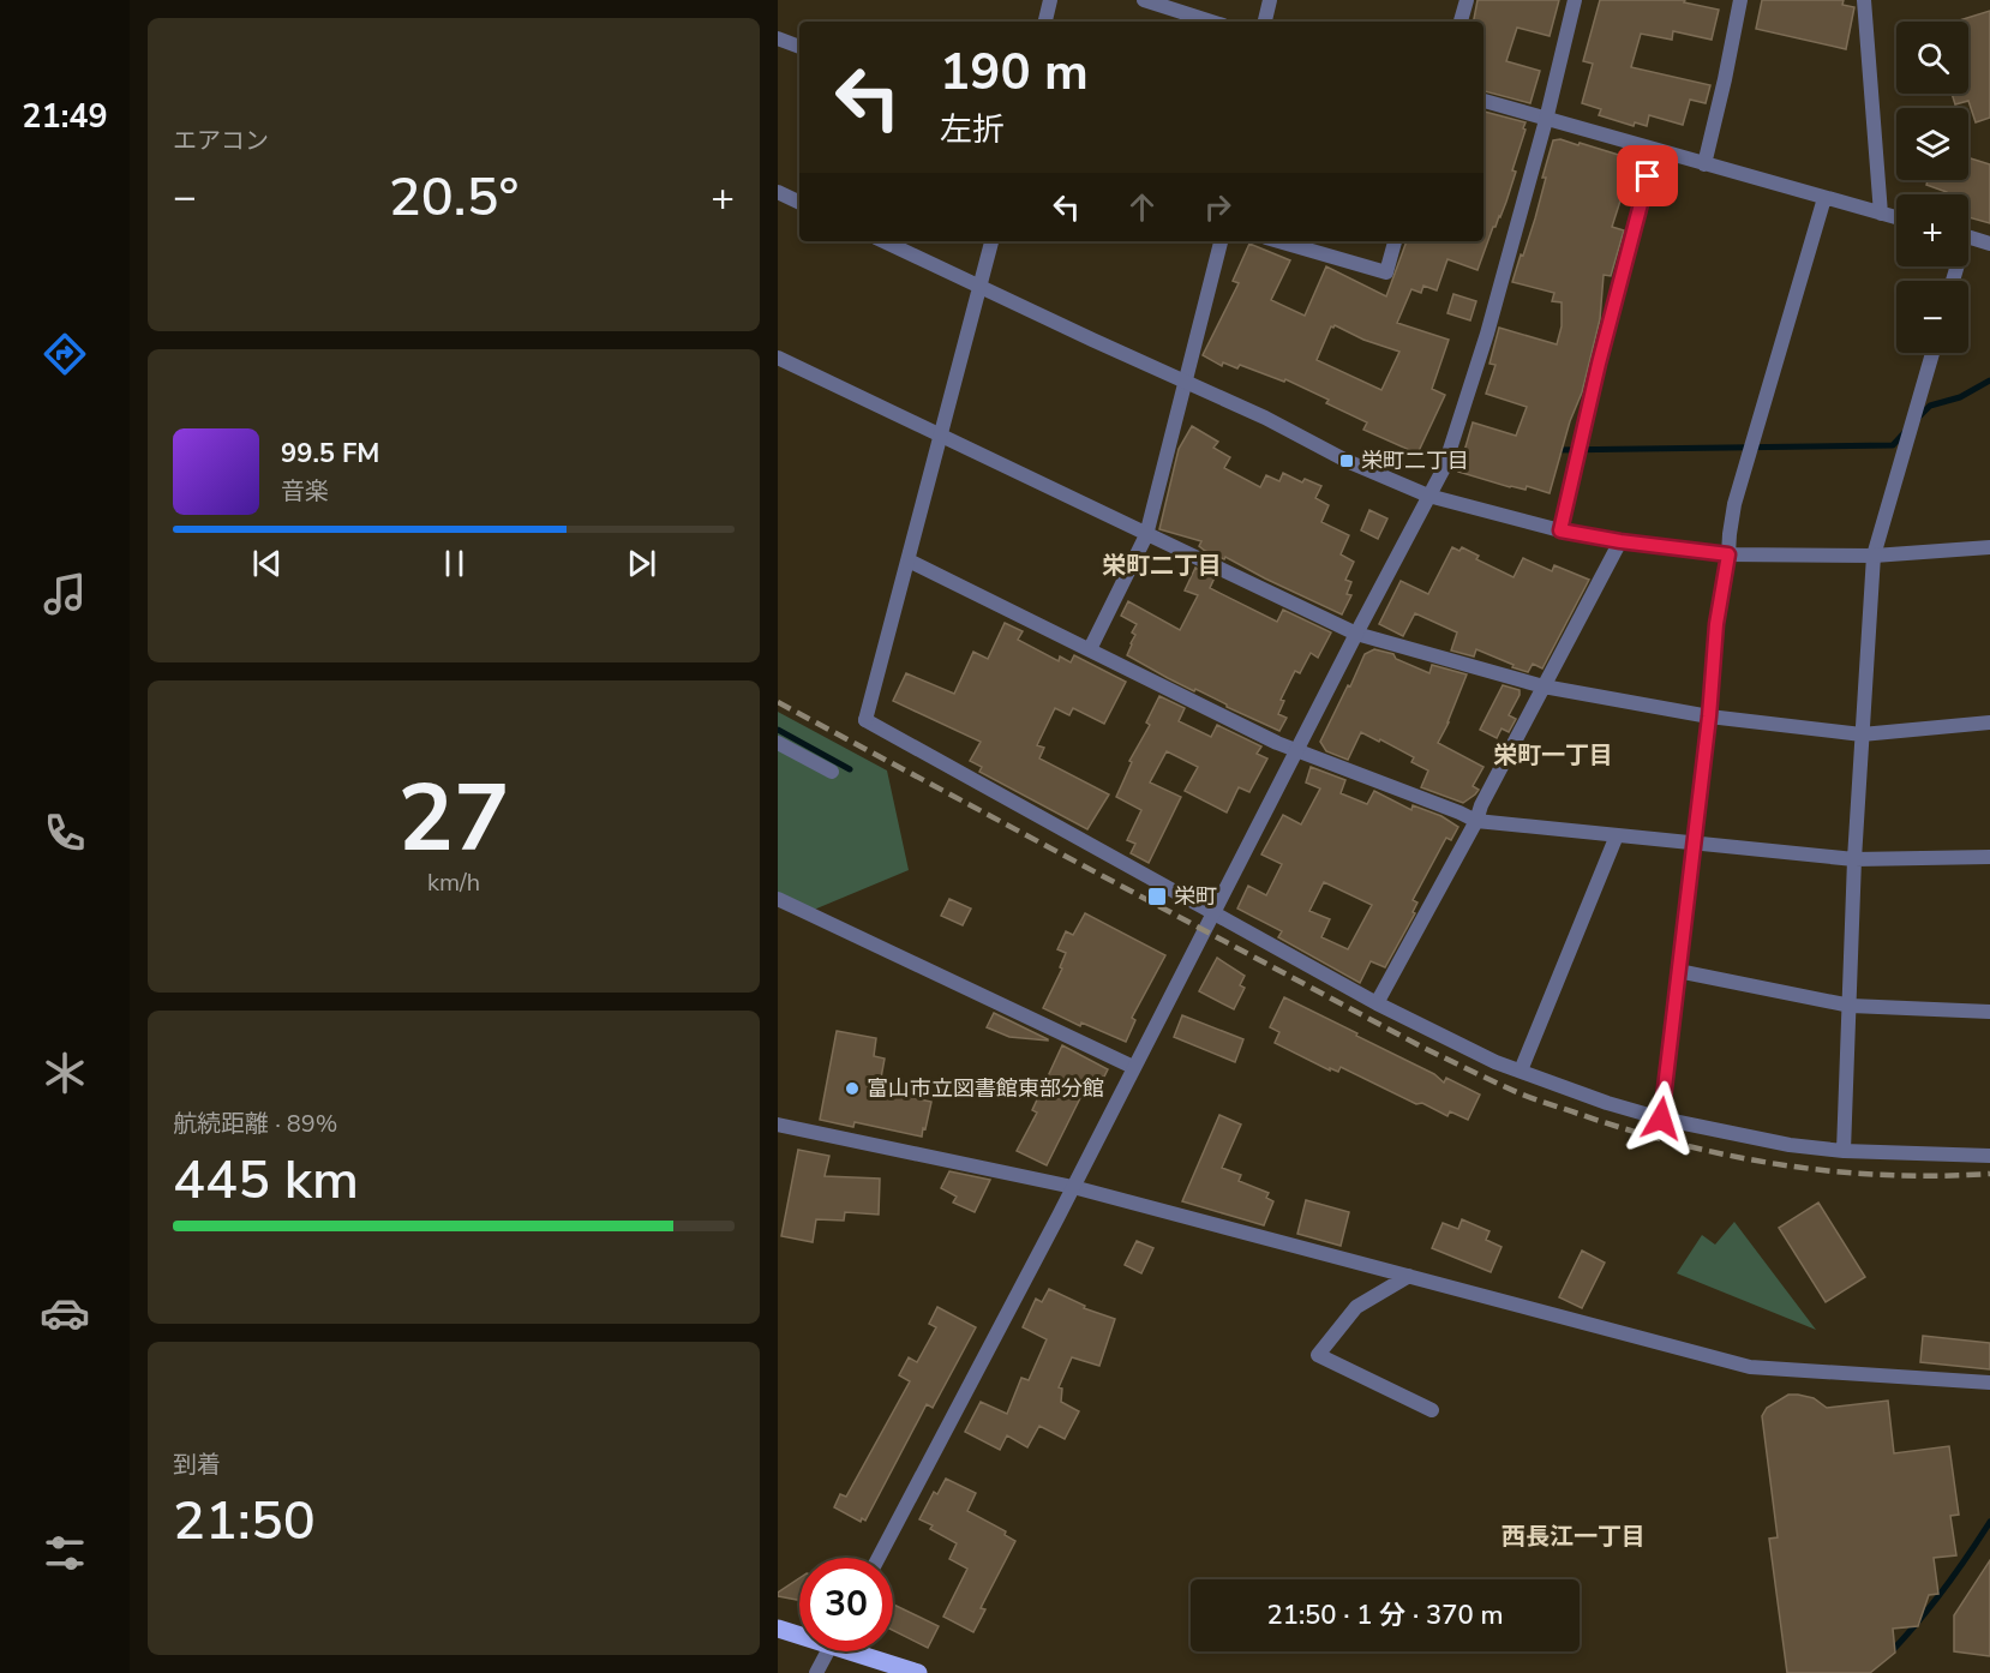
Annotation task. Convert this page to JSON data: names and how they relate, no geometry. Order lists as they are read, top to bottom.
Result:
{
  "districts": ["栄町二丁目", "栄町一丁目", "西長江一丁目"],
  "places": {
    "transit": ["栄町二丁目", "栄町"],
    "other": ["富山市立図書館東部分館"]
  },
  "page": {
    "tabs": "21:49",
    "tile": [
      "エアコン",
      ["27", "km/h"],
      ["航続距離 · 89%", "445 km"],
      ["到着", "21:50"]
    ],
    "map_buttons": ["+", "−"],
    "turn": ["190 m", "左折"],
    "heat": ["−", "20.5°", "+"],
    "song": ["99.5 FM", "音楽"],
    "limit": "30",
    "trip": "21:50 · 1 分 · 370 m"
  }
}
